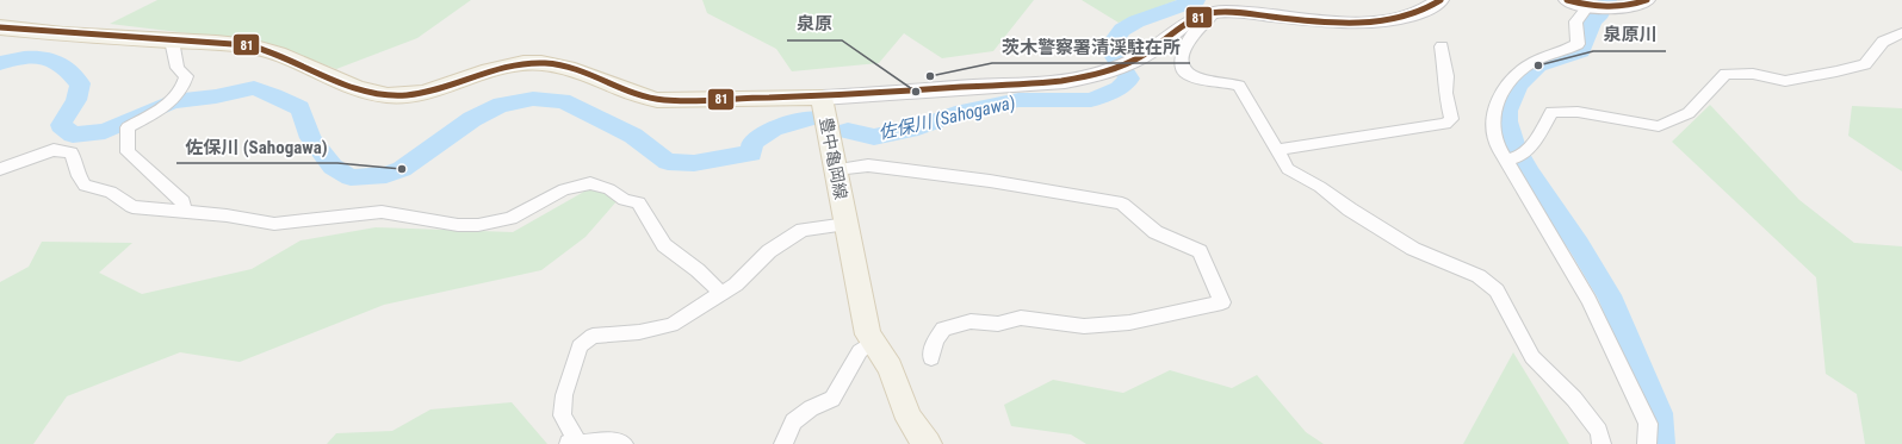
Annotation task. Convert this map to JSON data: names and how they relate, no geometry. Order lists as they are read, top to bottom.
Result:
{
  "streets": {
    "main road": ["豊中亀岡線"]
  },
  "water": ["佐保川 (Sahogawa)"],
  "places": [
    "泉原川",
    "茨木警察署清渓駐在所",
    "泉原",
    "佐保川 (Sahogawa)"
  ],
  "lines": ["transit line 81"]
}
